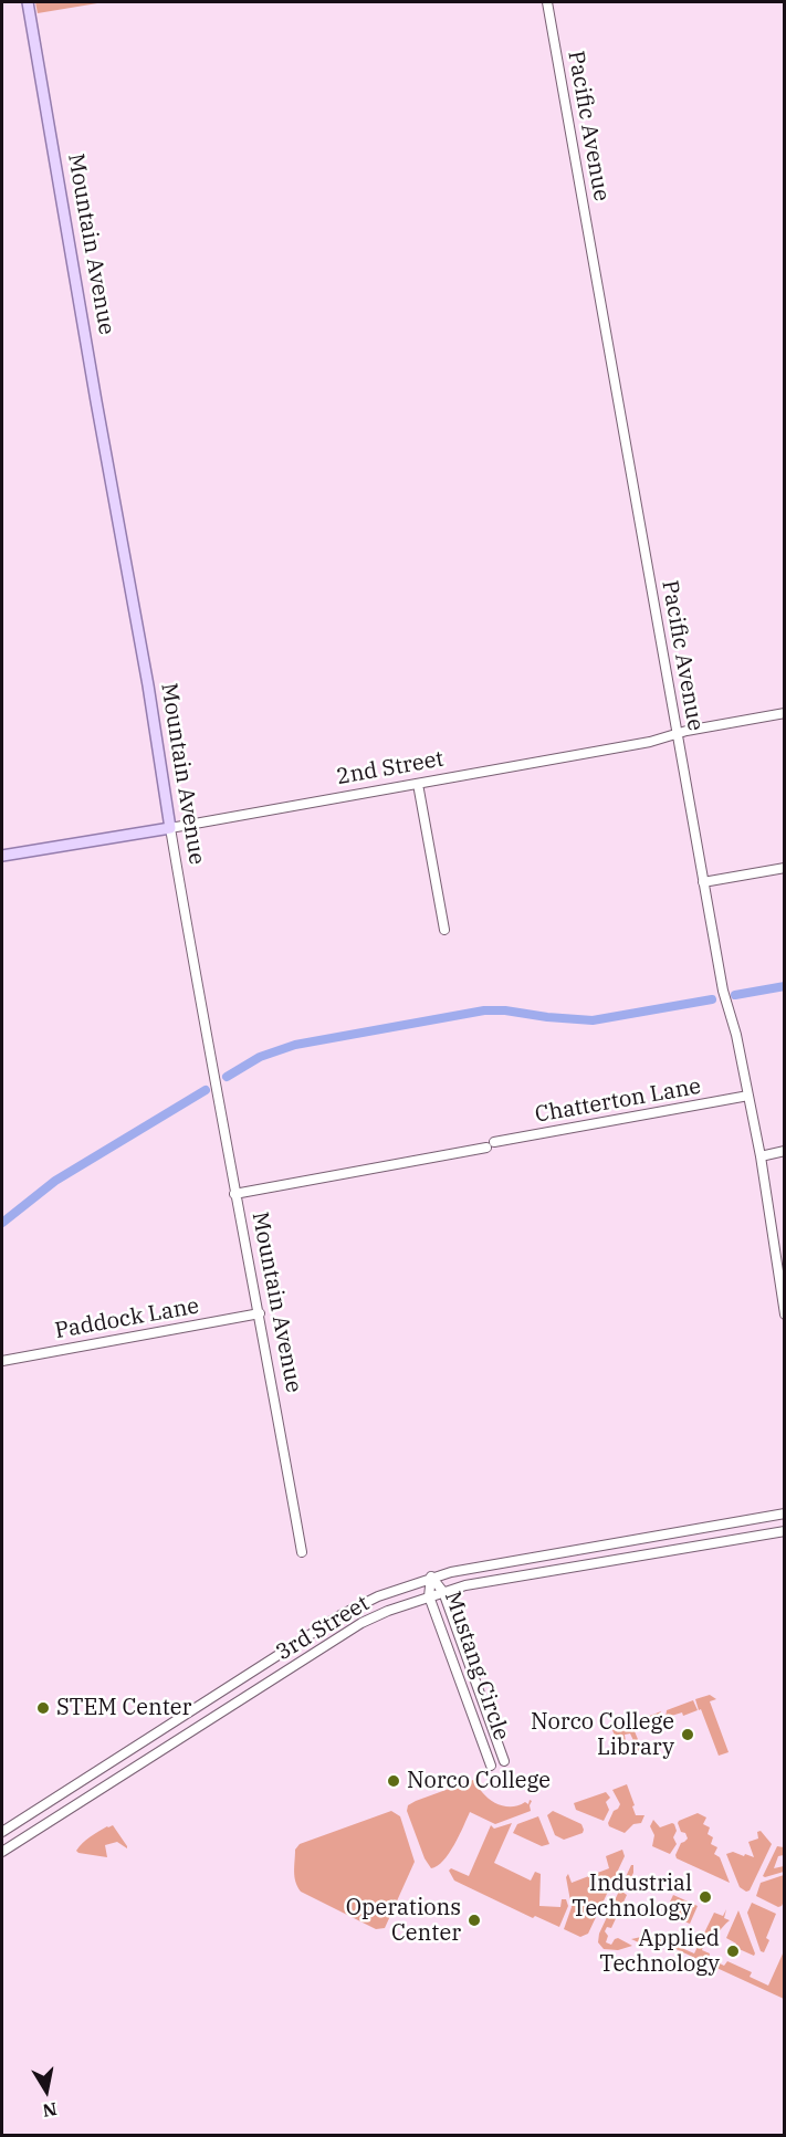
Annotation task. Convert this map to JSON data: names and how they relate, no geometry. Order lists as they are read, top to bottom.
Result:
{
  "streets": {
    "main road": ["Mountain Avenue", "2nd Street"],
    "street": [
      "Pacific Avenue",
      "Chatterton Lane",
      "Paddock Lane",
      "3rd Street",
      "Mustang Circle"
    ]
  },
  "crossings": [
    ["Pacific Avenue", "2nd Street"],
    ["Pacific Avenue", "Chatterton Lane"],
    ["Mountain Avenue", "2nd Street"],
    ["Mountain Avenue", "Chatterton Lane"],
    ["Mountain Avenue", "Paddock Lane"],
    ["3rd Street", "Mustang Circle"]
  ],
  "places": [
    "STEM Center",
    "Norco College Library",
    "Norco College",
    "Industrial Technology",
    "Operations Center",
    "Applied Technology"
  ],
  "north": "bottom"
}
